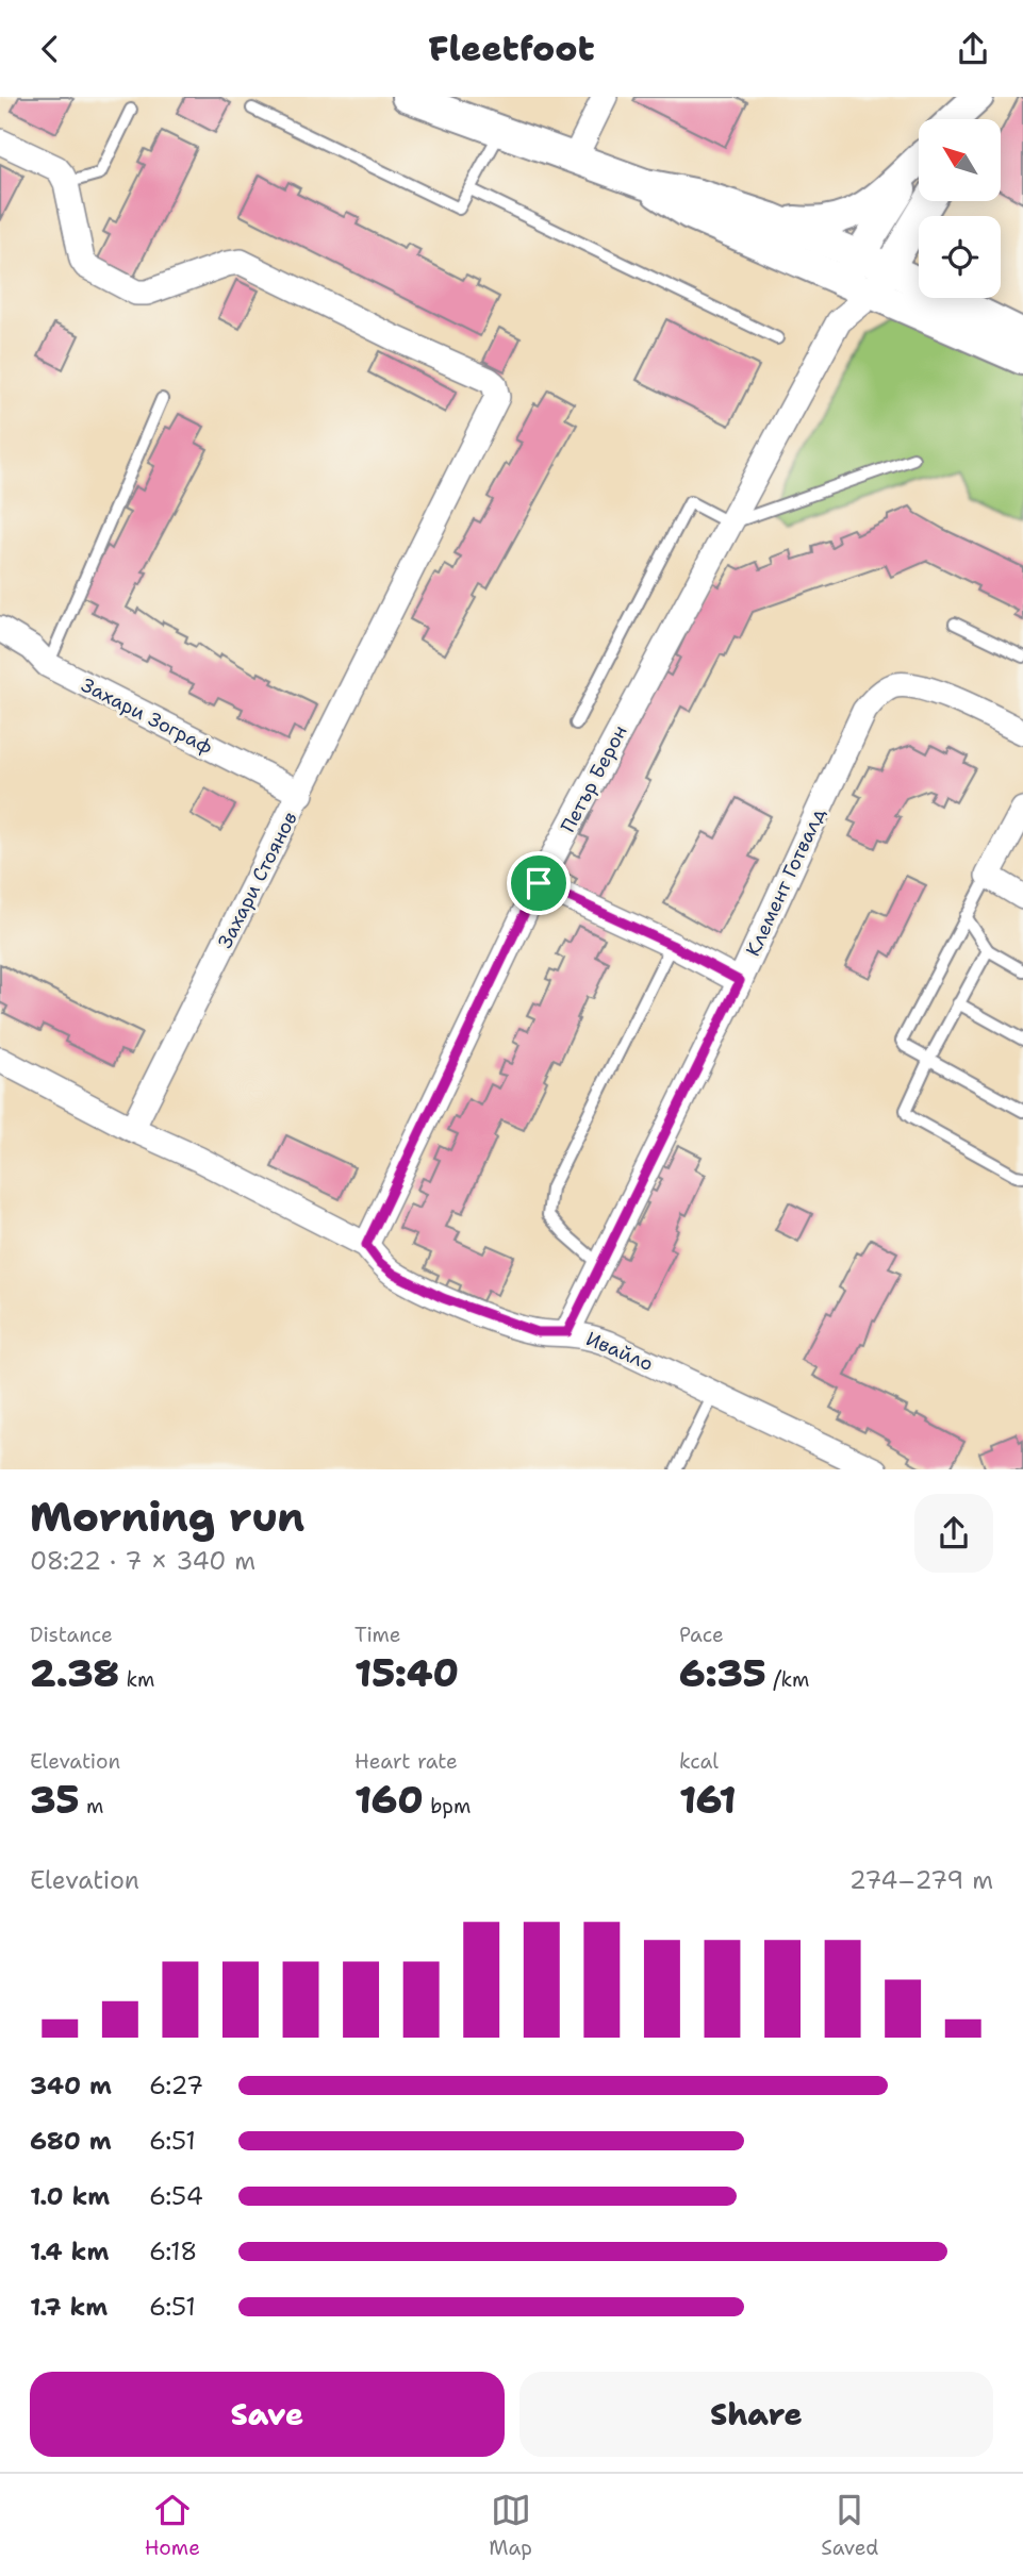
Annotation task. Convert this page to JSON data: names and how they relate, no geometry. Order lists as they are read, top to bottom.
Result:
{
  "streets": {
    "street": [
      "Захари Зограф",
      "Петър Берон",
      "Захари Стоянов",
      "Клемент Готвалд",
      "Ивайло"
    ]
  },
  "crossings": [
    ["Захари Зограф", "Захари Стоянов"],
    ["Петър Берон", "Ивайло"],
    ["Клемент Готвалд", "Ивайло"]
  ],
  "north": "top left",
  "page": {
    "header": "Fleetfoot",
    "heading": ["Morning run", "08:22 · 7 × 340 m"],
    "stats": [
      ["Distance", "2.38 km"],
      ["Time", "15:40"],
      ["Pace", "6:35 /km"],
      ["Elevation", "35 m"],
      ["Heart rate", "160 bpm"],
      ["kcal", "161"]
    ],
    "chart": ["Elevation", "274–279 m"],
    "list": [
      {
        "name": "340 m",
        "note": "6:27"
      },
      {
        "name": "680 m",
        "note": "6:51"
      },
      {
        "name": "1.0 km",
        "note": "6:54"
      },
      {
        "name": "1.4 km",
        "note": "6:18"
      },
      {
        "name": "1.7 km",
        "note": "6:51"
      }
    ],
    "buttons": ["Save", "Share"],
    "tabs": ["Home", "Map", "Saved"]
  }
}
